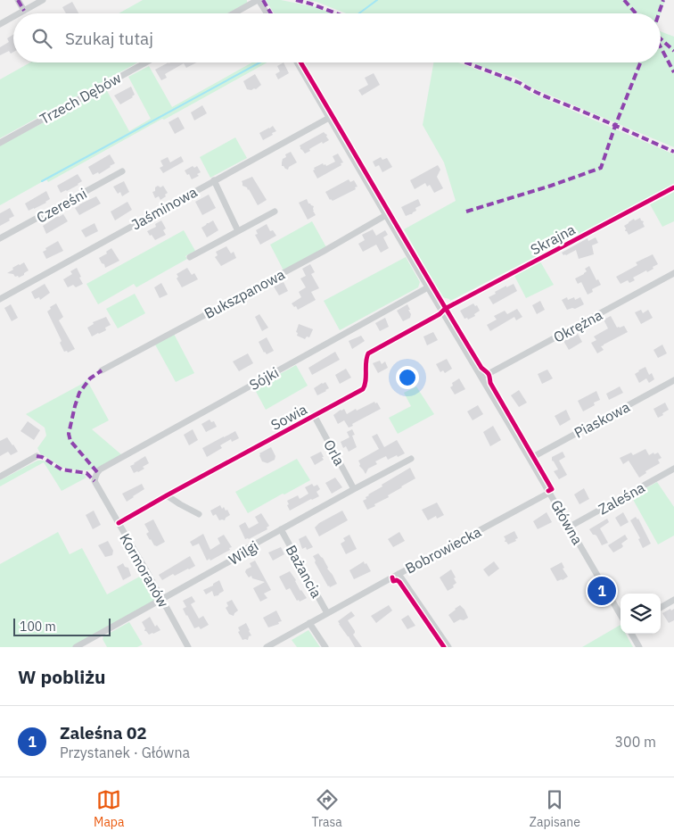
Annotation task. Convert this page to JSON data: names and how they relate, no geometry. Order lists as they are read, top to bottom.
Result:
{
  "streets": {
    "street": [
      "Trzech Dębów",
      "Czereśni",
      "Jaśminowa",
      "Skrajna",
      "Bukszpanowa",
      "Okrężna",
      "Sójki",
      "Sowia",
      "Piaskowa",
      "Orla",
      "Zaleśna",
      "Główna",
      "Bobrowiecka",
      "Wilgi",
      "Kormoranów",
      "Bażancia"
    ]
  },
  "crossings": [
    ["Jaśminowa", "Główna"],
    ["Skrajna", "Sowia"],
    ["Skrajna", "Główna"],
    ["Bukszpanowa", "Główna"],
    ["Okrężna", "Główna"],
    ["Sójki", "Główna"],
    ["Sójki", "Kormoranów"],
    ["Sowia", "Orla"],
    ["Sowia", "Główna"],
    ["Sowia", "Kormoranów"],
    ["Piaskowa", "Główna"],
    ["Orla", "Wilgi"],
    ["Zaleśna", "Główna"],
    ["Główna", "Bobrowiecka"],
    ["Bobrowiecka", "Bażancia"],
    ["Wilgi", "Kormoranów"],
    ["Wilgi", "Bażancia"]
  ],
  "scale_bar": "100 m",
  "page": {
    "search": "Szukaj tutaj",
    "pins": "1",
    "scale": "100 m",
    "heading": "W pobliżu",
    "list": [
      {
        "mark": "1",
        "name": "Zaleśna 02",
        "note": "Przystanek · Główna",
        "value": "300 m"
      }
    ],
    "nav": ["Mapa", "Trasa", "Zapisane"]
  }
}
